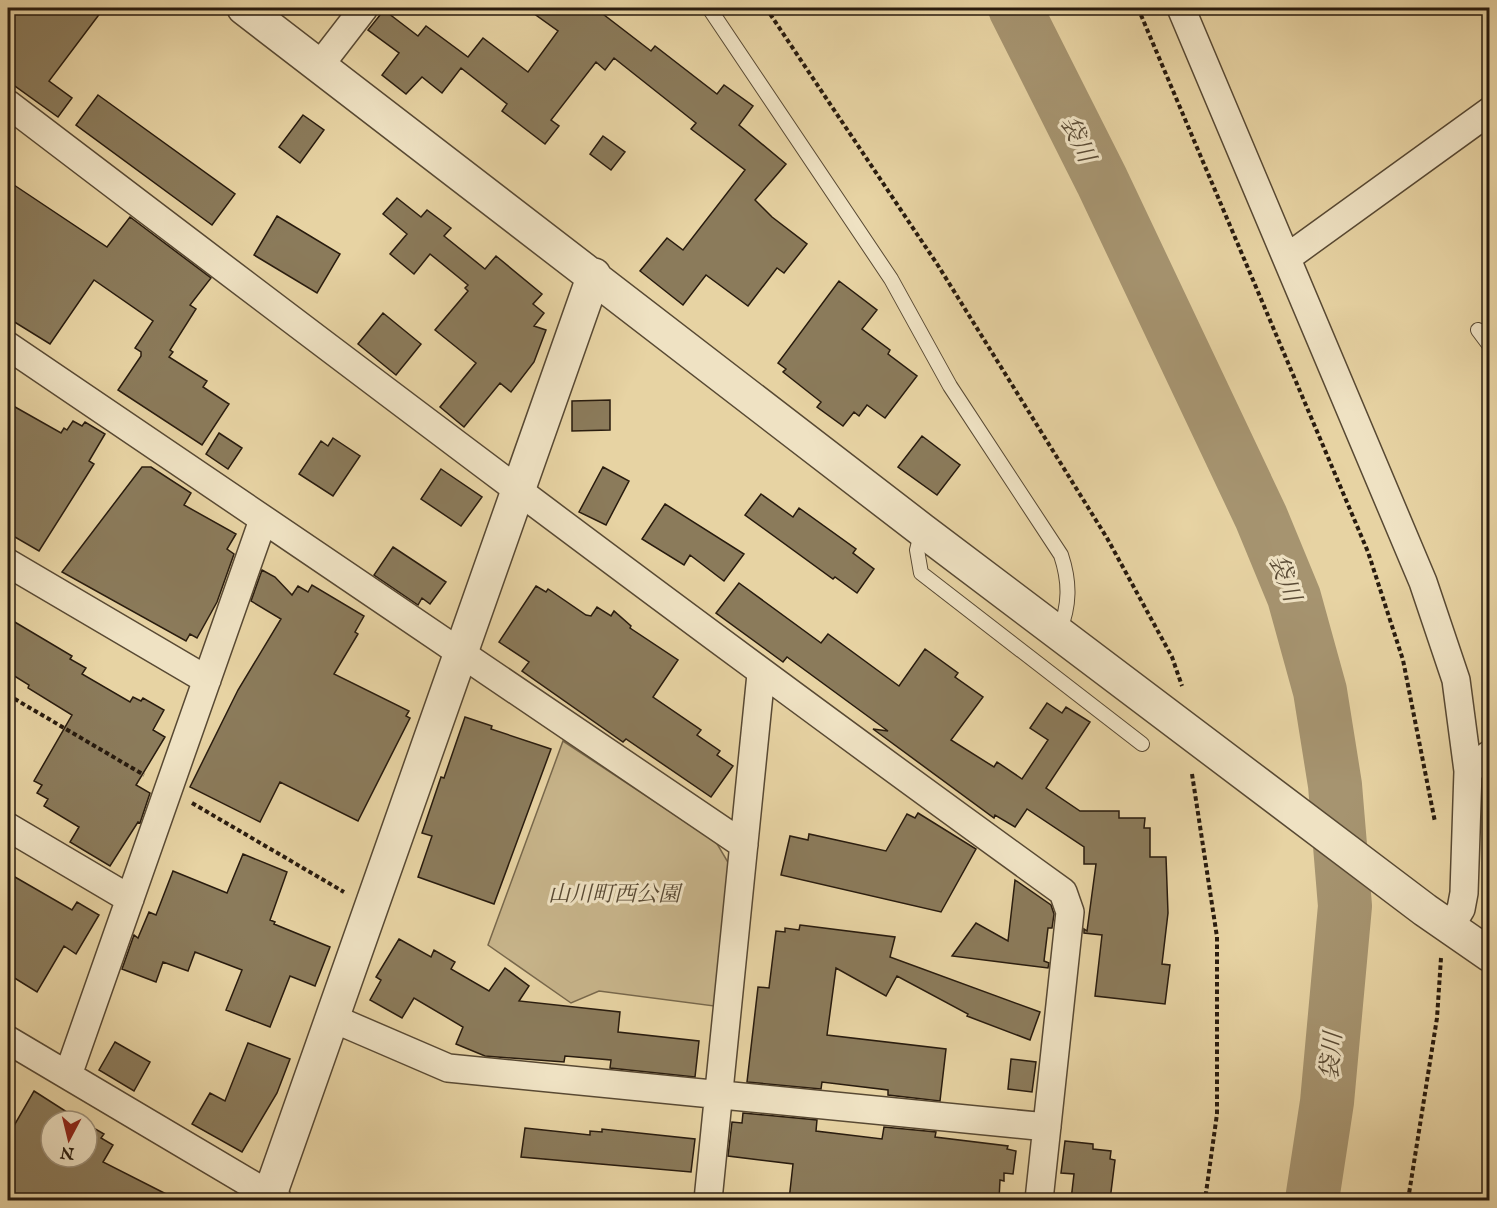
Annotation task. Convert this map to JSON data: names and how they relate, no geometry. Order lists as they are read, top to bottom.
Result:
{
  "water": ["袋川"],
  "parks": ["山川町西公園"],
  "north": "bottom"
}
